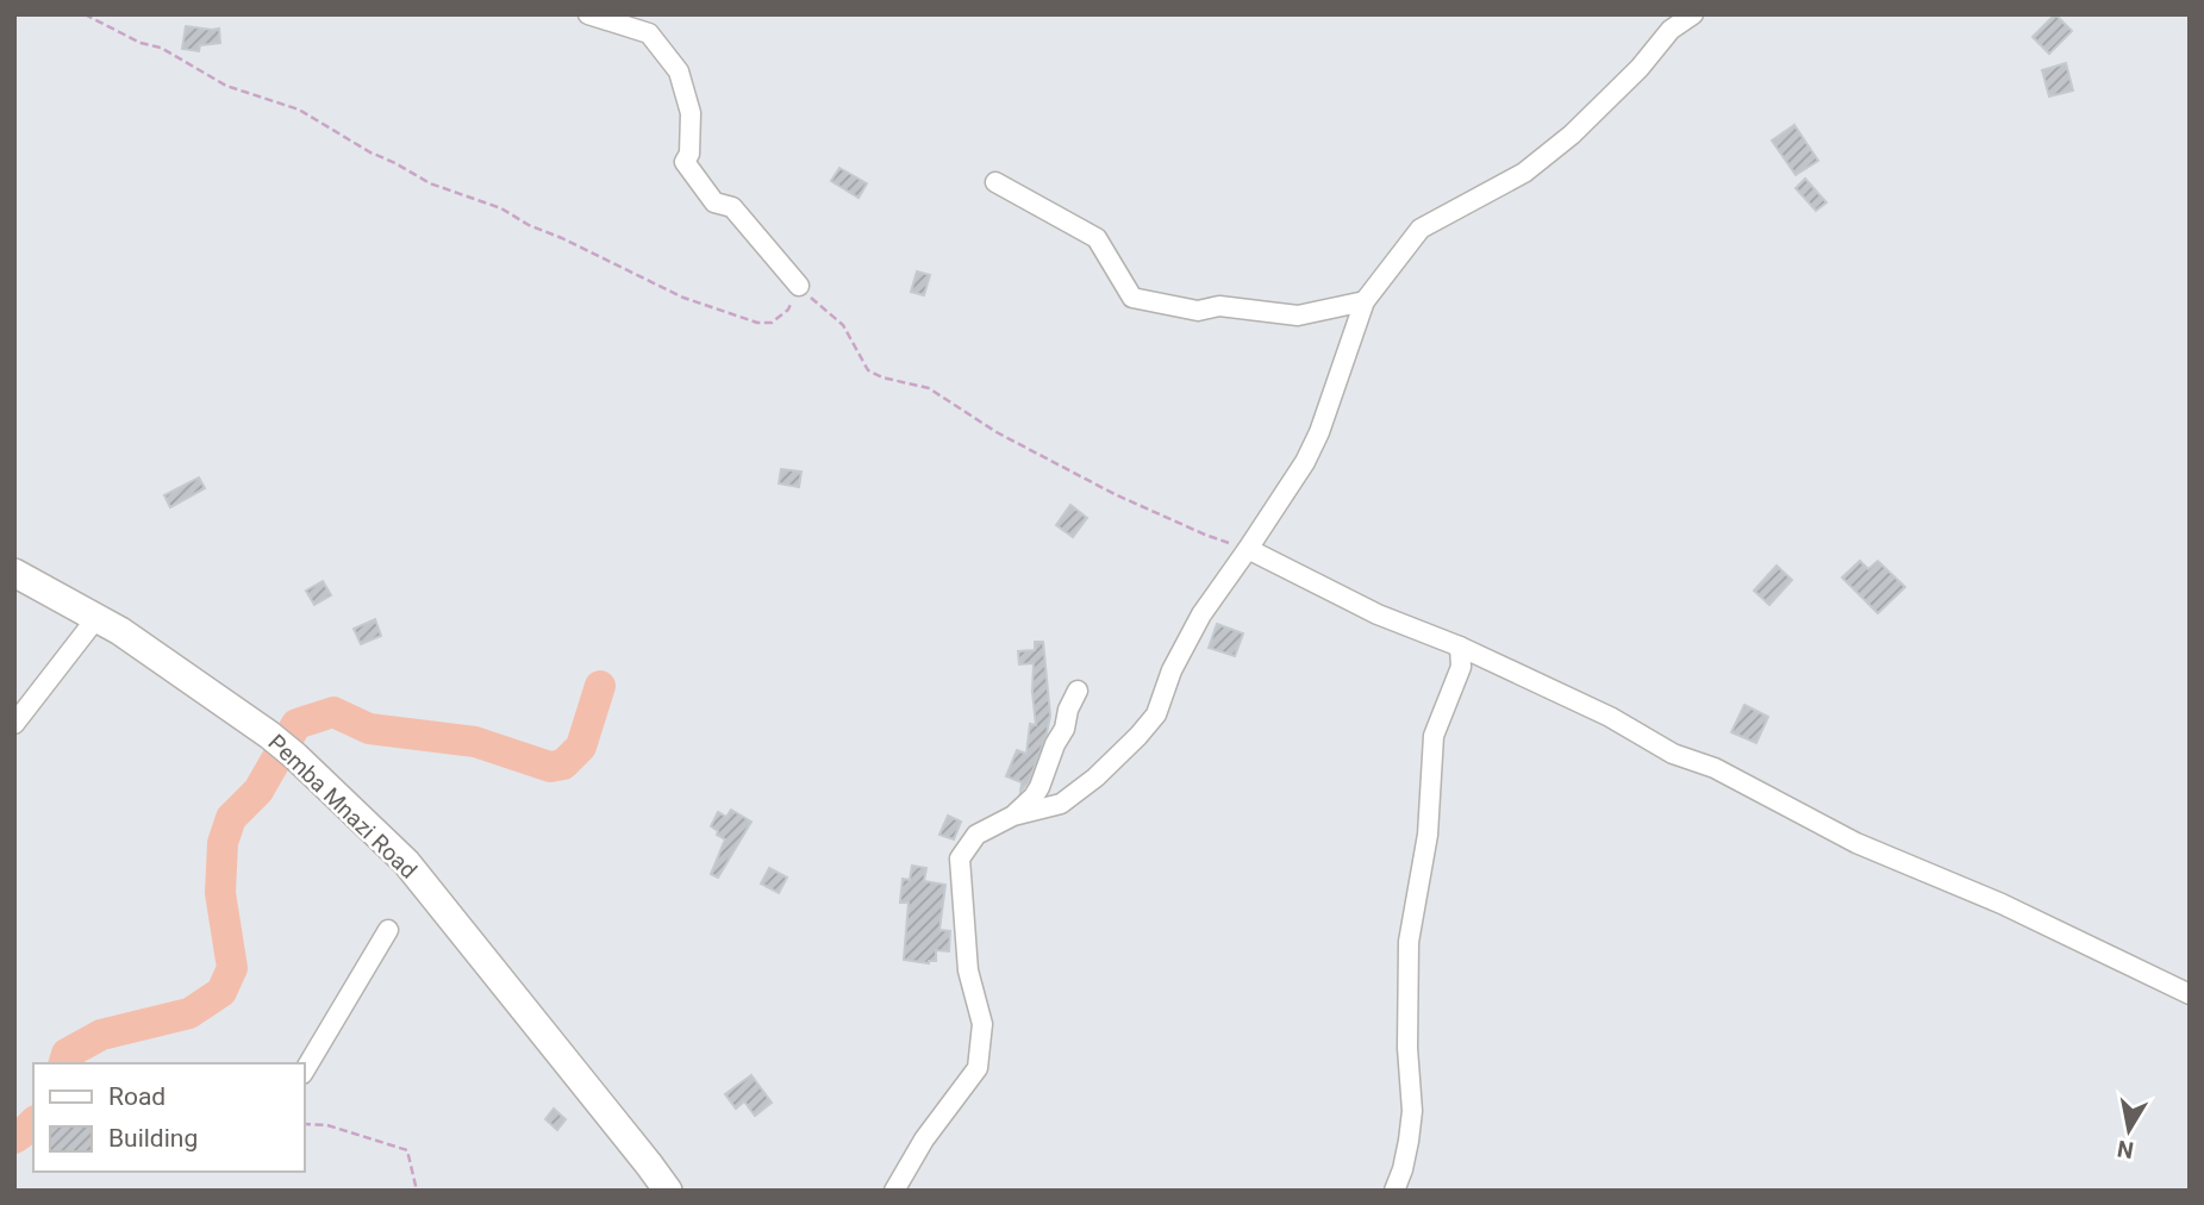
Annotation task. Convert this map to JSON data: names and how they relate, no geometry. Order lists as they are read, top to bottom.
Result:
{
  "streets": {
    "main road": ["Pemba Mnazi Road"]
  },
  "legend": ["Road", "Building"],
  "north": "bottom"
}
